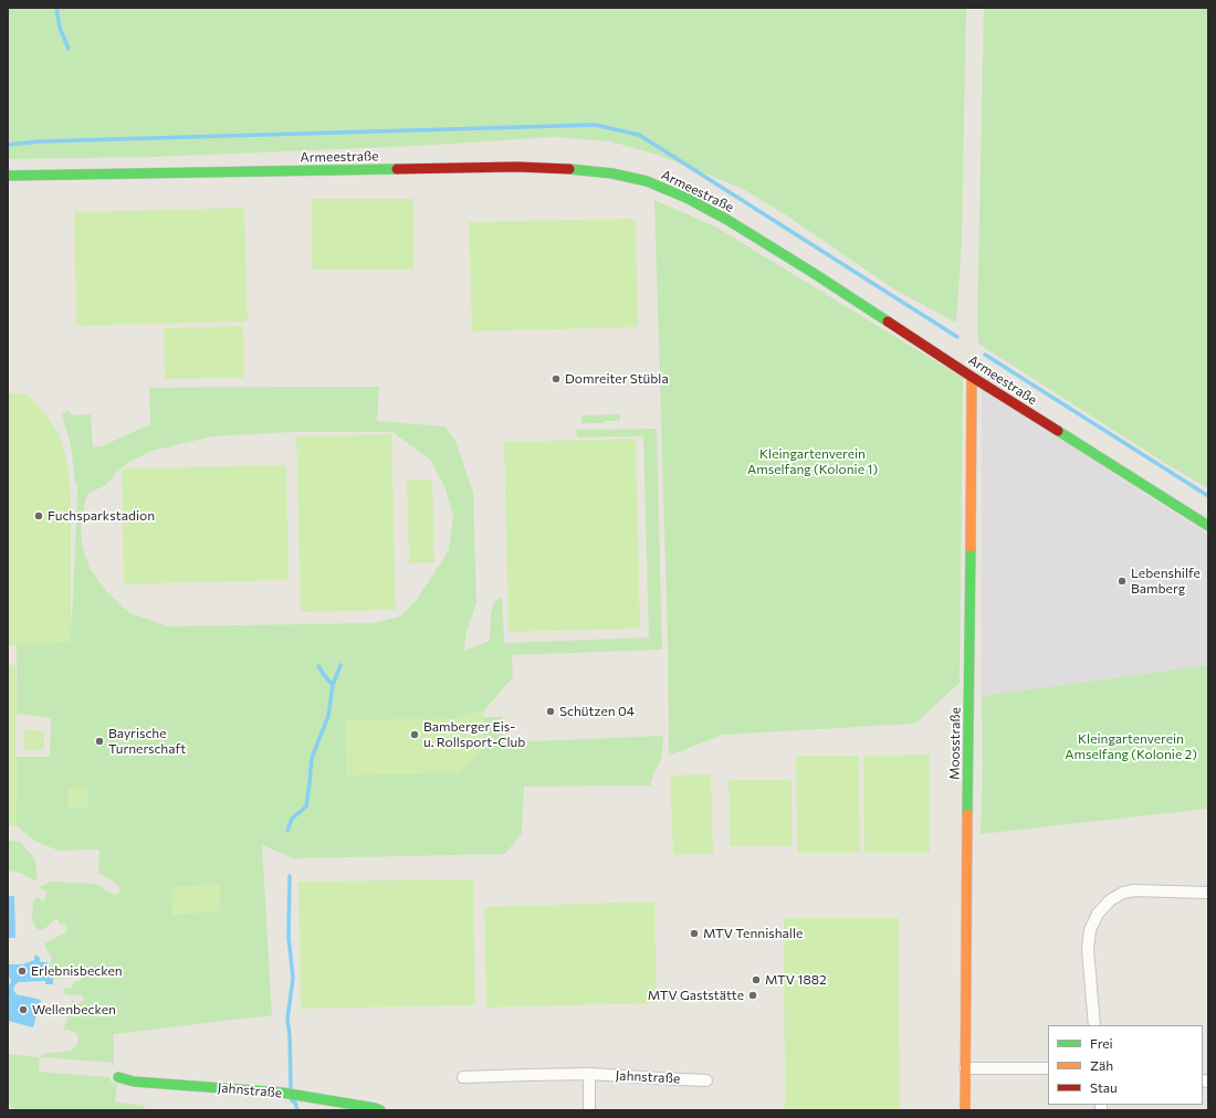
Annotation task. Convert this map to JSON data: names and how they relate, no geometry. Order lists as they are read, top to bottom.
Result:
{
  "streets": {
    "street": ["Armeestraße", "Moosstraße", "Jahnstraße"]
  },
  "crossings": [
    ["Armeestraße", "Moosstraße"]
  ],
  "parks": ["Kleingartenverein Amselfang (Kolonie 1)", "Kleingartenverein Amselfang (Kolonie 2)"],
  "places": [
    "Domreiter Stübla",
    "Fuchsparkstadion",
    "Lebenshilfe Bamberg",
    "Schützen 04",
    "Bamberger Eis- u. Rollsport-Club",
    "Bayrische Turnerschaft",
    "MTV Tennishalle",
    "Erlebnisbecken",
    "MTV 1882",
    "MTV Gaststätte",
    "Wellenbecken"
  ],
  "legend": ["Frei", "Zäh", "Stau"]
}
